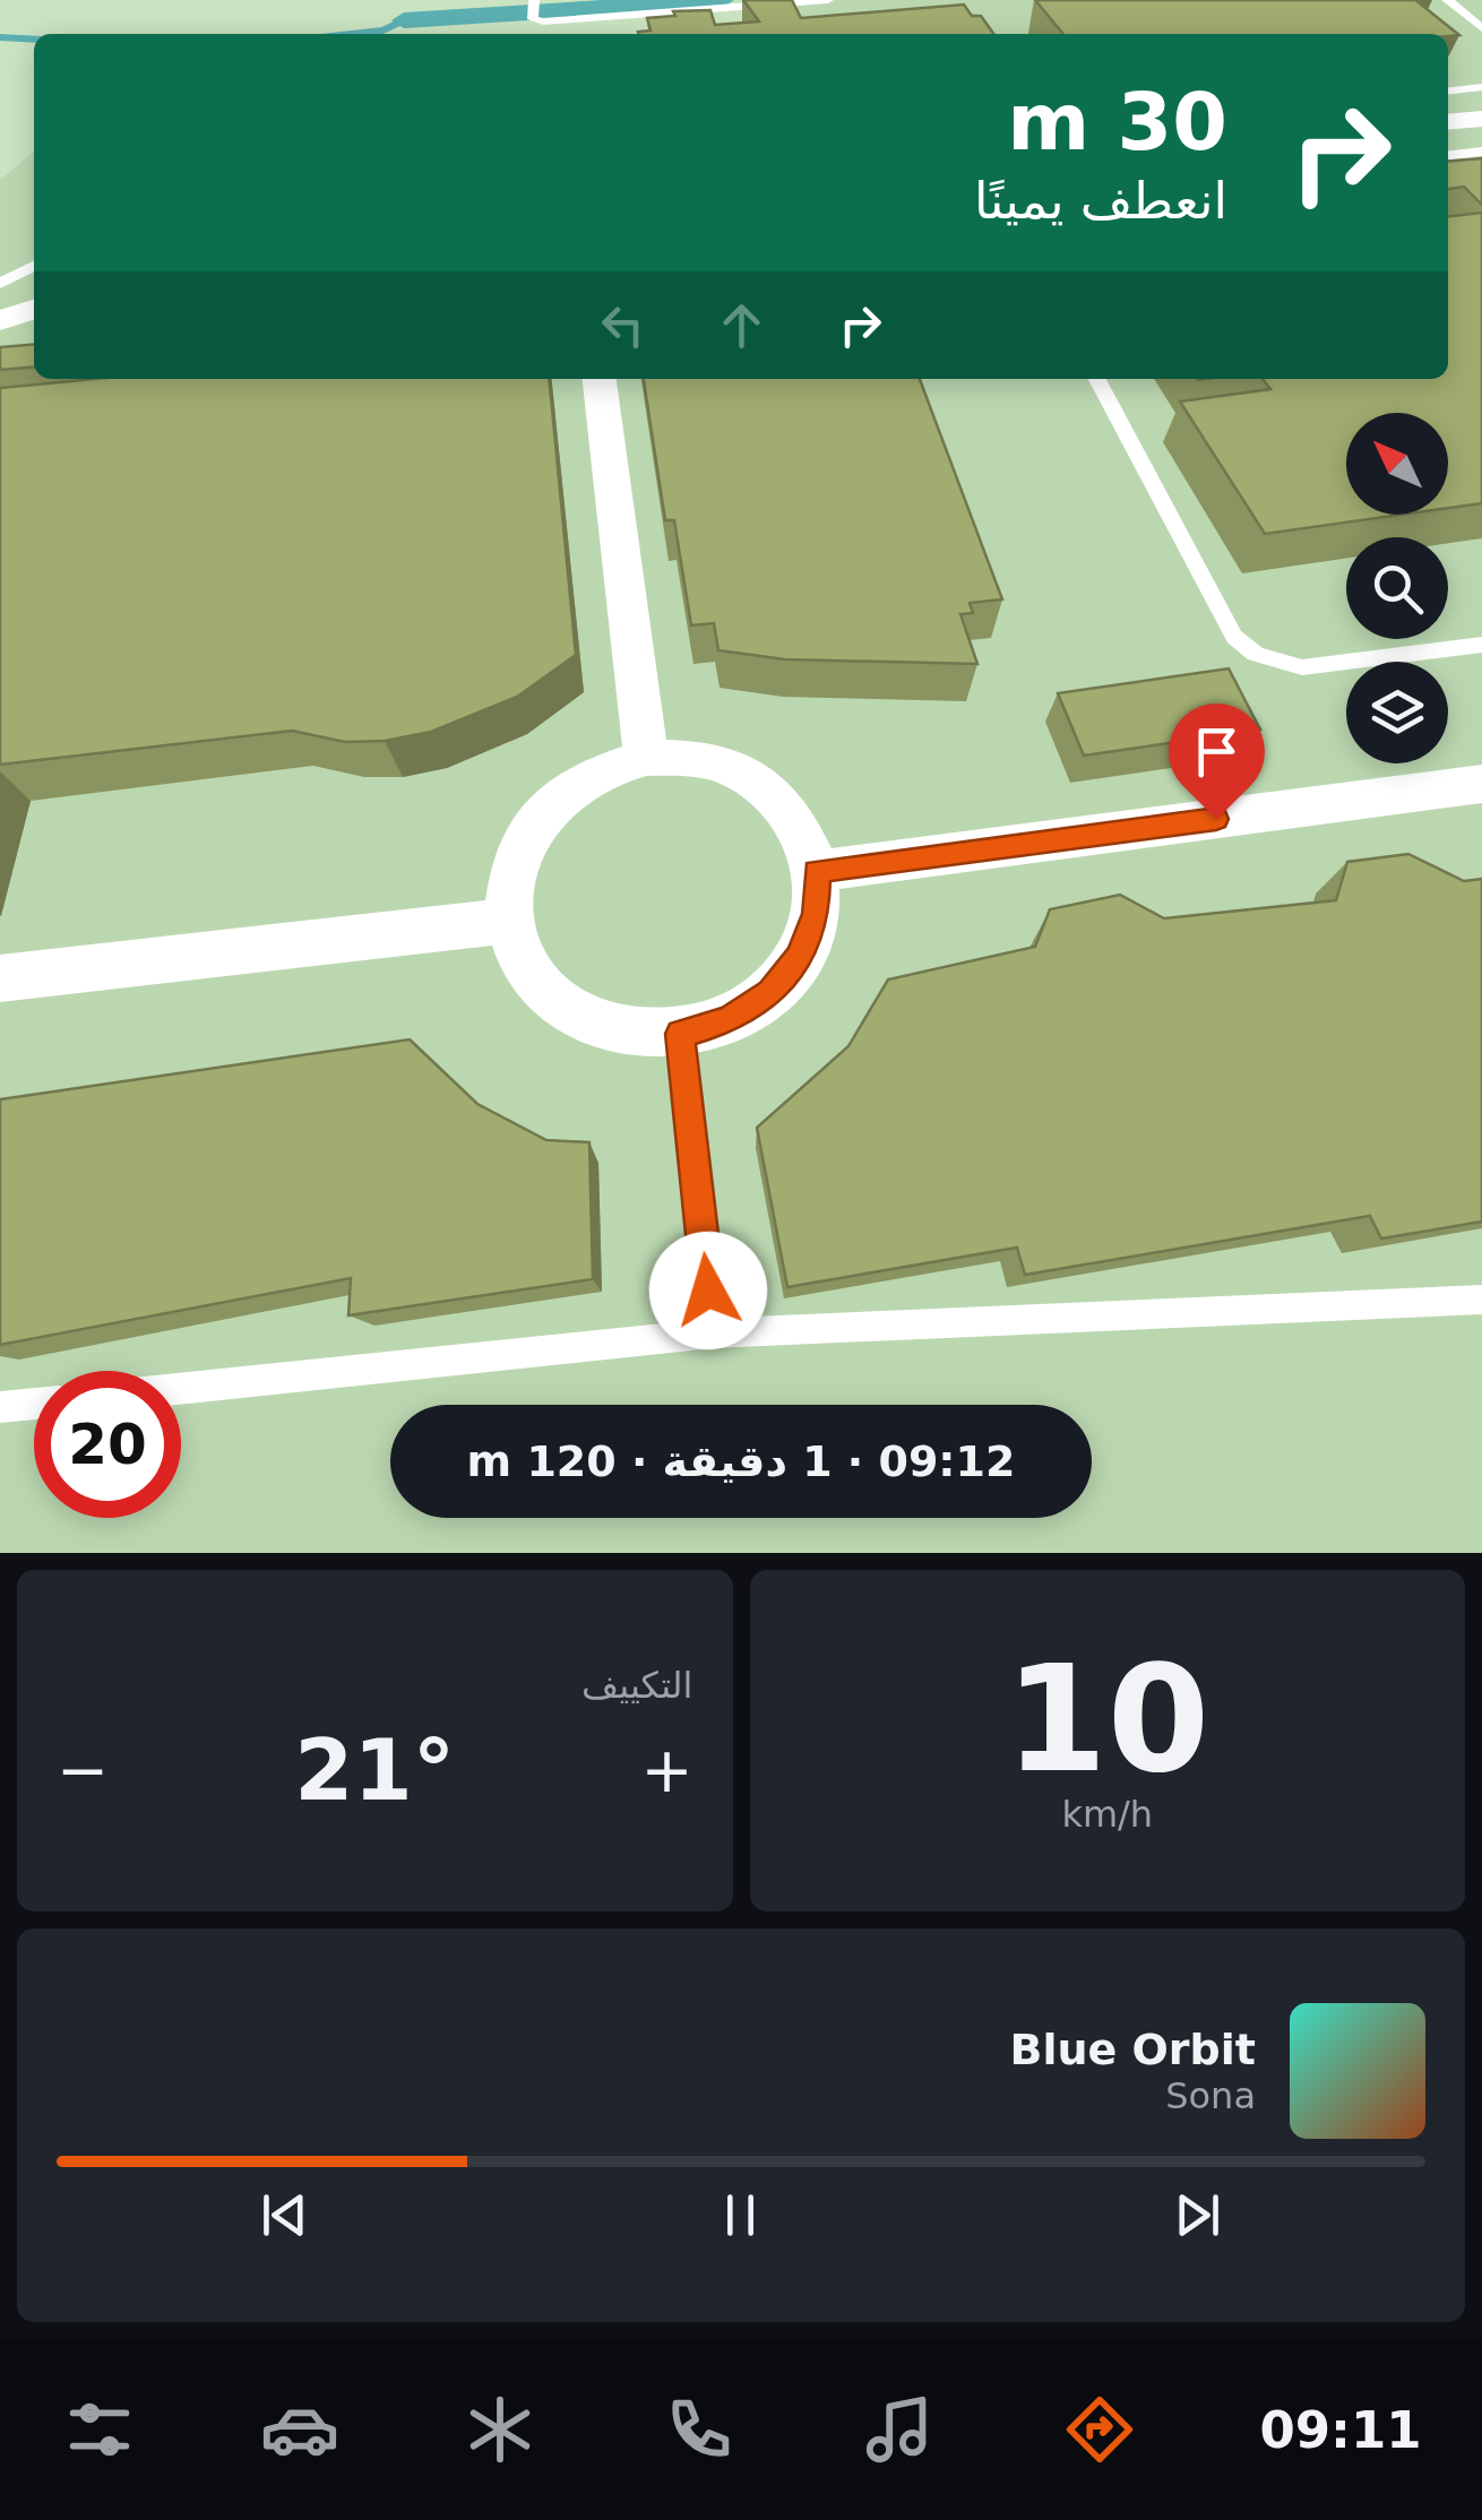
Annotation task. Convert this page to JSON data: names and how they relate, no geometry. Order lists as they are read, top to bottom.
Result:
{
  "north": "top left",
  "page": {
    "turn": ["30 m", "انعطف يمينًا"],
    "limit": "20",
    "trip": "09:12 · 1 دقيقة · 120 m",
    "tile": [
      ["10", "km/h"],
      "التكييف"
    ],
    "heat": ["−", "21°", "+"],
    "song": ["Blue Orbit", "Sona"],
    "tabs": "09:11"
  }
}
